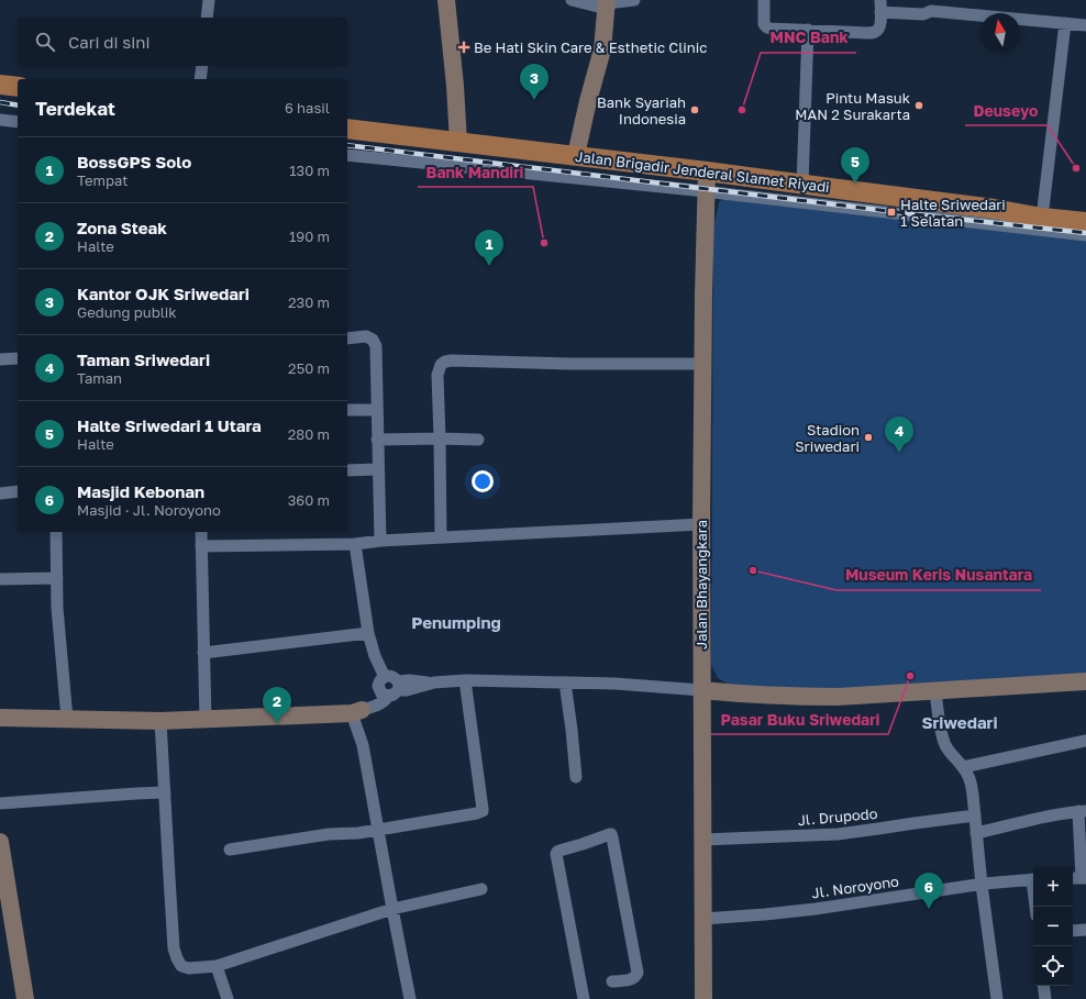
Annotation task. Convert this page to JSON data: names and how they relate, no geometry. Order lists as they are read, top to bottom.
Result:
{
  "streets": {
    "main road": ["Jalan Brigadir Jenderal Slamet Riyadi", "Jalan Bhayangkara"],
    "street": ["Jl. Drupodo", "Jl. Noroyono"]
  },
  "crossings": [
    ["Jalan Brigadir Jenderal Slamet Riyadi", "Jalan Bhayangkara"],
    ["Jalan Bhayangkara", "Jl. Drupodo"],
    ["Jalan Bhayangkara", "Jl. Noroyono"]
  ],
  "districts": ["Penumping", "Sriwedari"],
  "places": {
    "health": ["Be Hati Skin Care & Esthetic Clinic"],
    "other": [
      "Pintu Masuk MAN 2 Surakarta",
      "Bank Syariah Indonesia",
      "MNC Bank",
      "Deuseyo",
      "Bank Mandiri",
      "Stadion Sriwedari",
      "Museum Keris Nusantara",
      "Pasar Buku Sriwedari"
    ],
    "transit": ["Halte Sriwedari 1 Selatan"]
  },
  "north": "top",
  "page": {
    "search": "Cari di sini",
    "pins": [
      "3",
      "5",
      "1",
      "4",
      "2",
      "6"
    ],
    "heading": ["Terdekat", "6 hasil"],
    "list": [
      {
        "mark": "1",
        "name": "BossGPS Solo",
        "note": "Tempat",
        "value": "130 m"
      },
      {
        "mark": "2",
        "name": "Zona Steak",
        "note": "Halte",
        "value": "190 m"
      },
      {
        "mark": "3",
        "name": "Kantor OJK Sriwedari",
        "note": "Gedung publik",
        "value": "230 m"
      },
      {
        "mark": "4",
        "name": "Taman Sriwedari",
        "note": "Taman",
        "value": "250 m"
      },
      {
        "mark": "5",
        "name": "Halte Sriwedari 1 Utara",
        "note": "Halte",
        "value": "280 m"
      },
      {
        "mark": "6",
        "name": "Masjid Kebonan",
        "note": "Masjid · Jl. Noroyono",
        "value": "360 m"
      }
    ],
    "map_buttons": ["+", "−"]
  }
}
